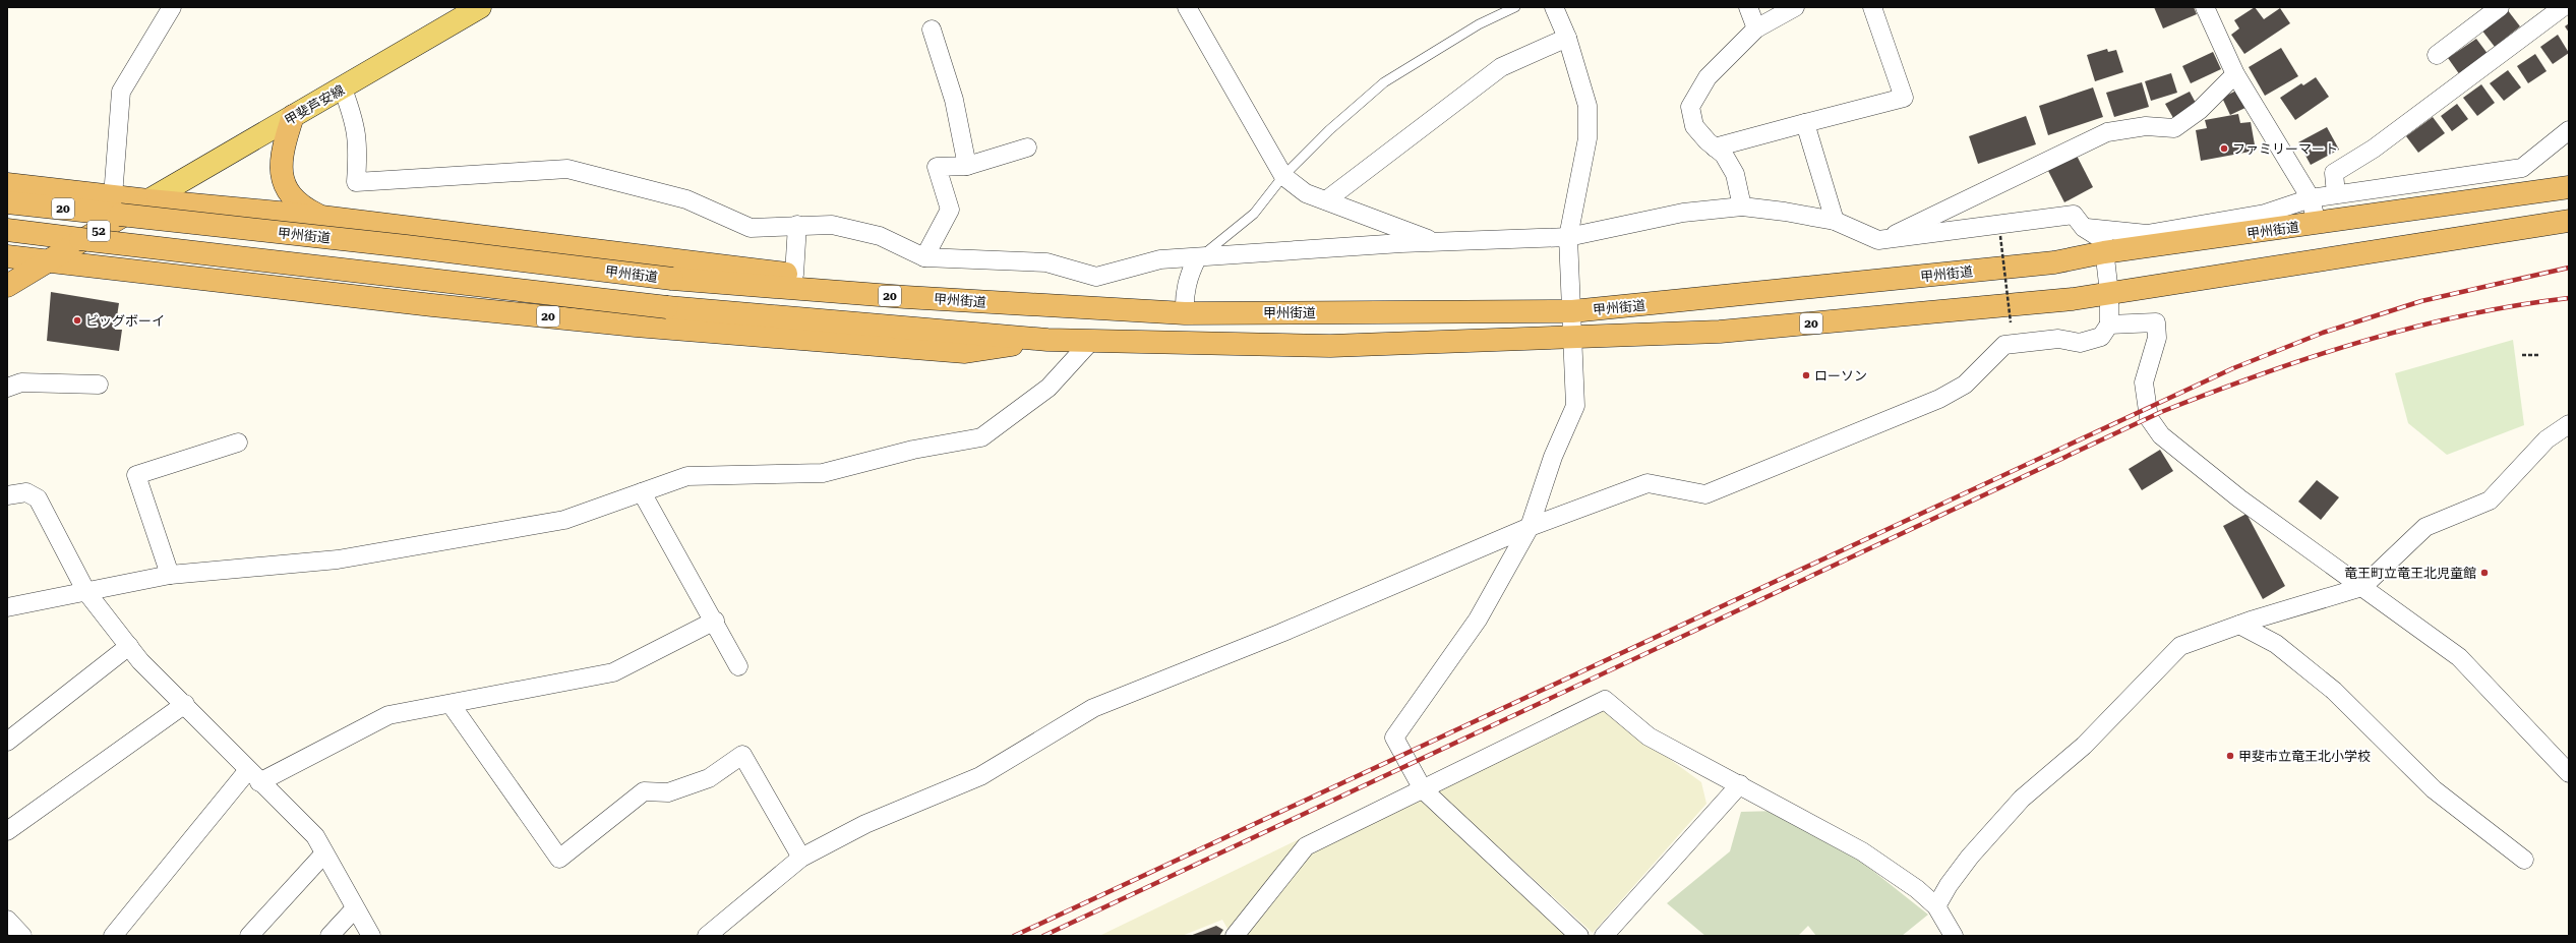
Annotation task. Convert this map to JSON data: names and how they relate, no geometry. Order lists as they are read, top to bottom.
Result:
{
  "streets": {
    "highway": ["20", "甲州街道", "52"],
    "main road": ["甲斐芦安線"]
  },
  "crossings": [
    ["甲斐芦安線", "20"],
    ["甲斐芦安線", "52"],
    ["20", "甲州街道"],
    ["20", "52"],
    ["甲州街道", "52"]
  ],
  "places": [
    "ファミリーマート",
    "ビッグボーイ",
    "ローソン",
    "竜王町立竜王北児童館",
    "甲斐市立竜王北小学校"
  ]
}
